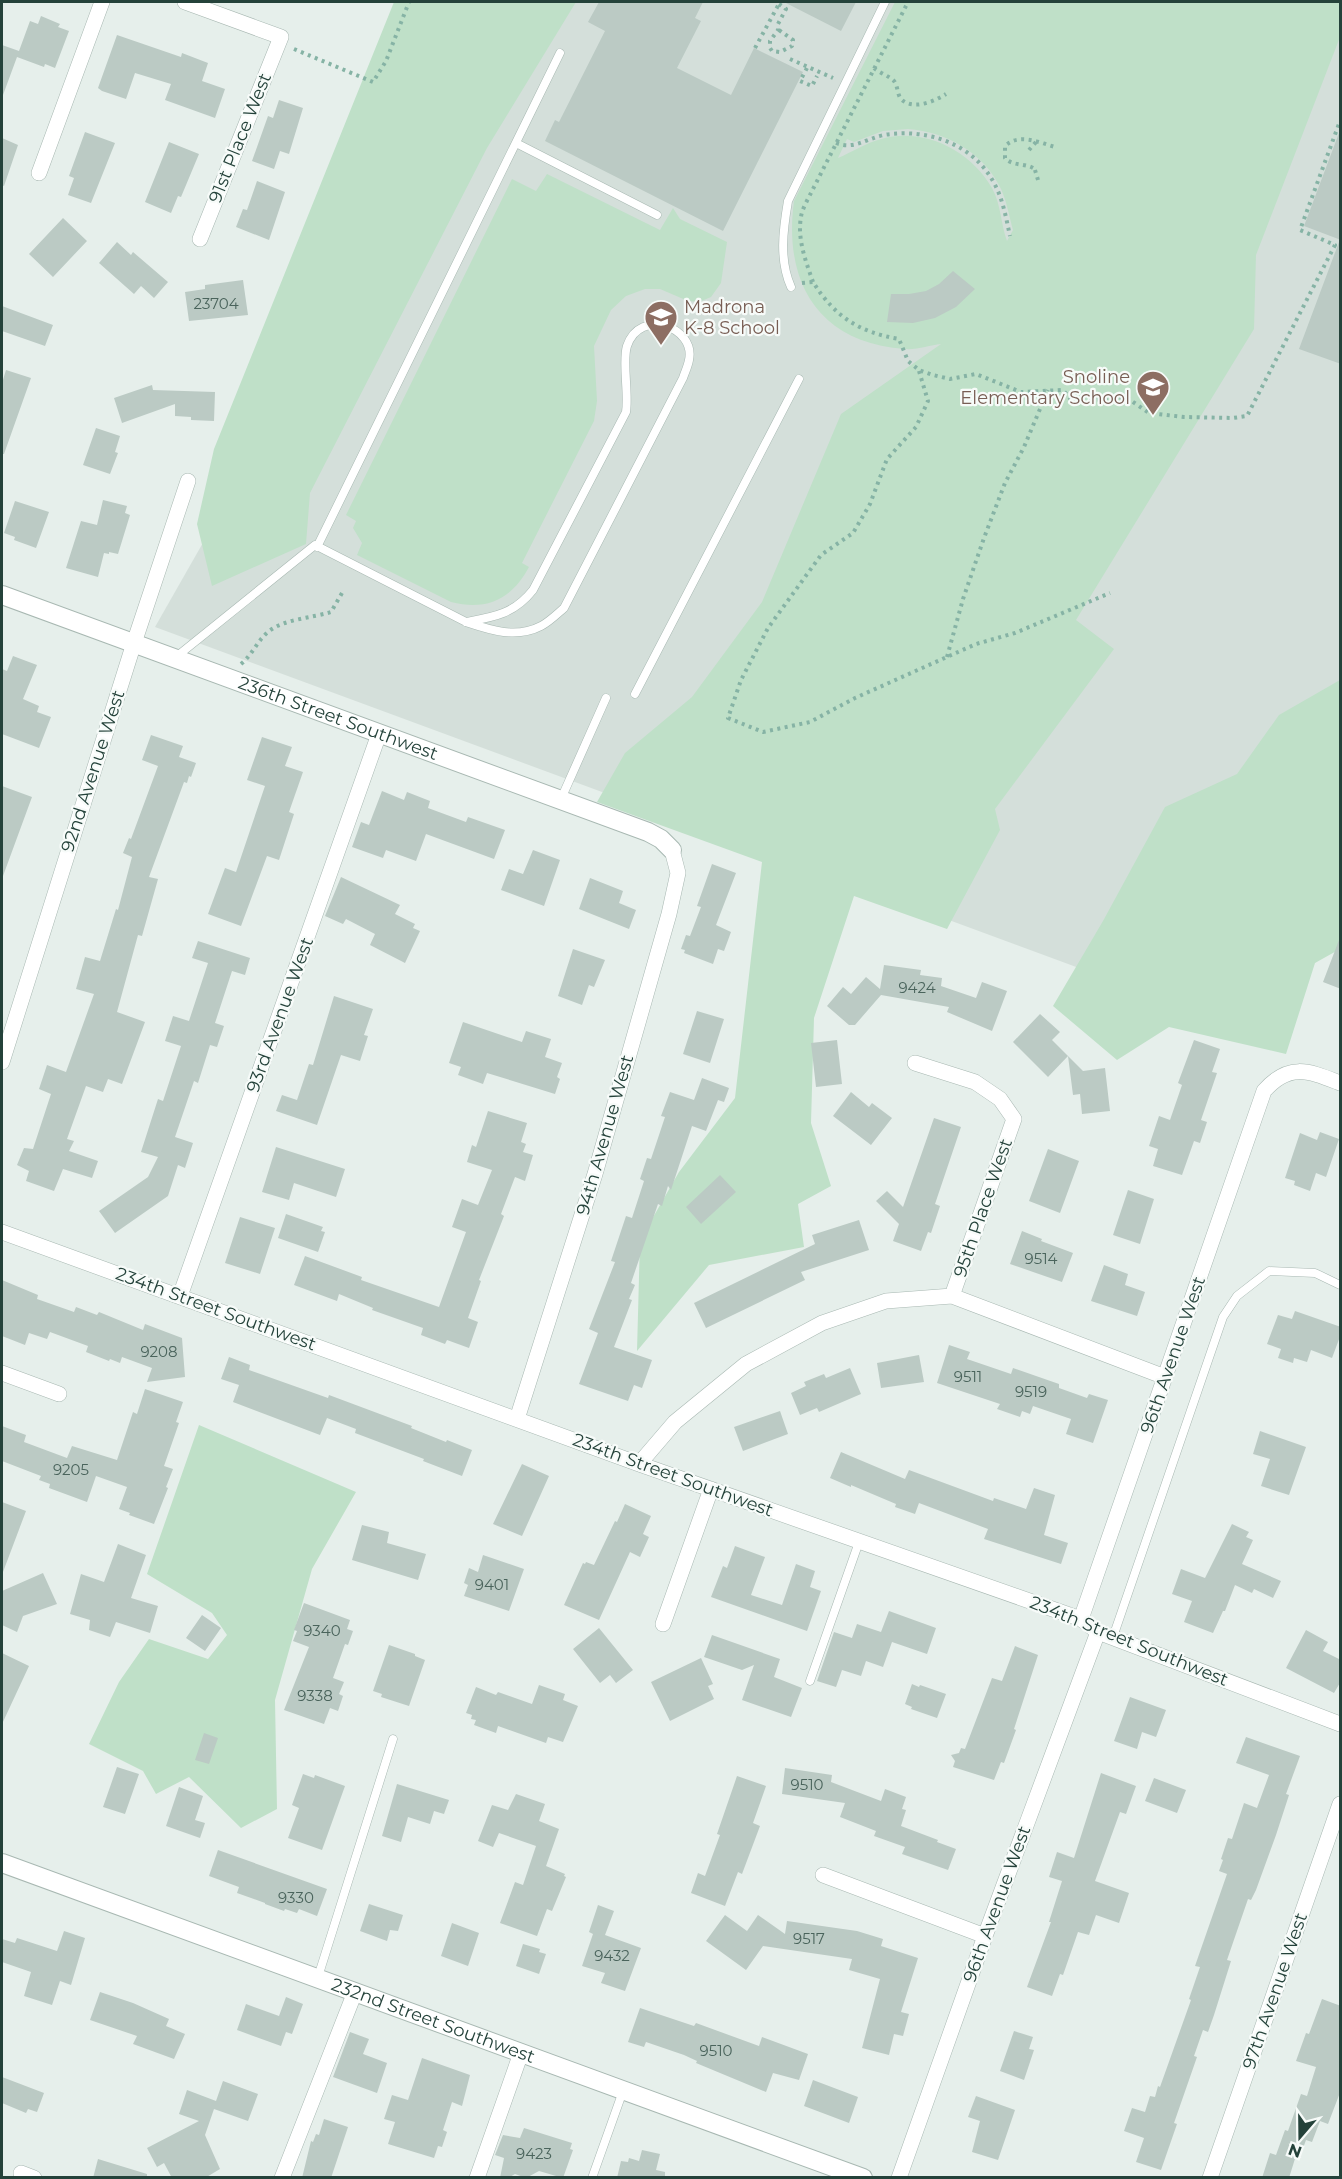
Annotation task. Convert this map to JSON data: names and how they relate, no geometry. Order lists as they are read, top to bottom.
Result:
{
  "streets": {
    "street": [
      "91st Place West",
      "236th Street Southwest",
      "92nd Avenue West",
      "93rd Avenue West",
      "94th Avenue West",
      "95th Place West",
      "234th Street Southwest",
      "96th Avenue West",
      "97th Avenue West",
      "232nd Street Southwest"
    ]
  },
  "crossings": [
    ["236th Street Southwest", "92nd Avenue West"],
    ["236th Street Southwest", "93rd Avenue West"],
    ["236th Street Southwest", "94th Avenue West"],
    ["93rd Avenue West", "234th Street Southwest"],
    ["94th Avenue West", "234th Street Southwest"],
    ["234th Street Southwest", "96th Avenue West"]
  ],
  "places": {
    "school or university": ["Madrona K-8 School", "Snoline Elementary School"]
  },
  "house_numbers": [
    "23704",
    "9424",
    "9514",
    "9208",
    "9511",
    "9519",
    "9205",
    "9401",
    "9340",
    "9338",
    "9510",
    "9330",
    "9517",
    "9432",
    "9510",
    "9423"
  ],
  "north": "bottom"
}
